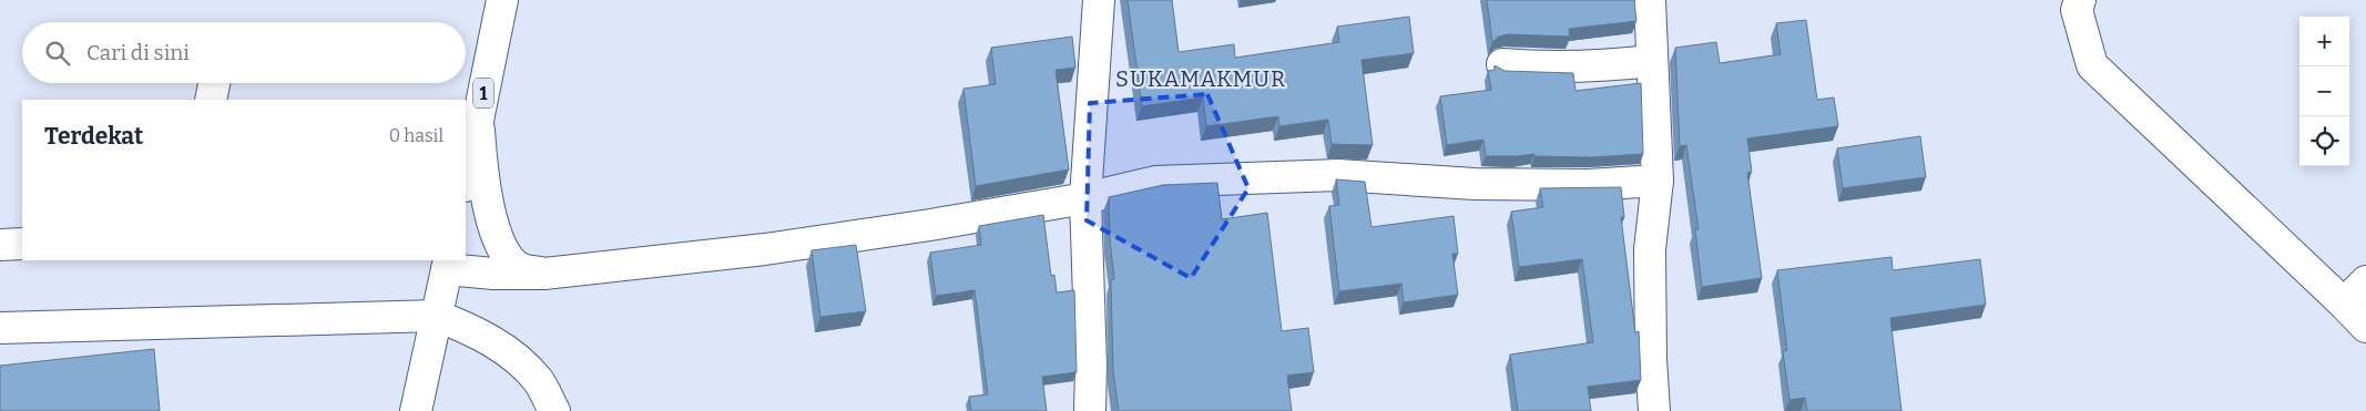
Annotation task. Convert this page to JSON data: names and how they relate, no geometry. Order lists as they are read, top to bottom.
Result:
{
  "streets": {
    "street": ["1"]
  },
  "districts": ["SUKAMAKMUR"],
  "page": {
    "map_buttons": ["+", "−"],
    "search": "Cari di sini",
    "heading": ["Terdekat", "0 hasil"]
  }
}
